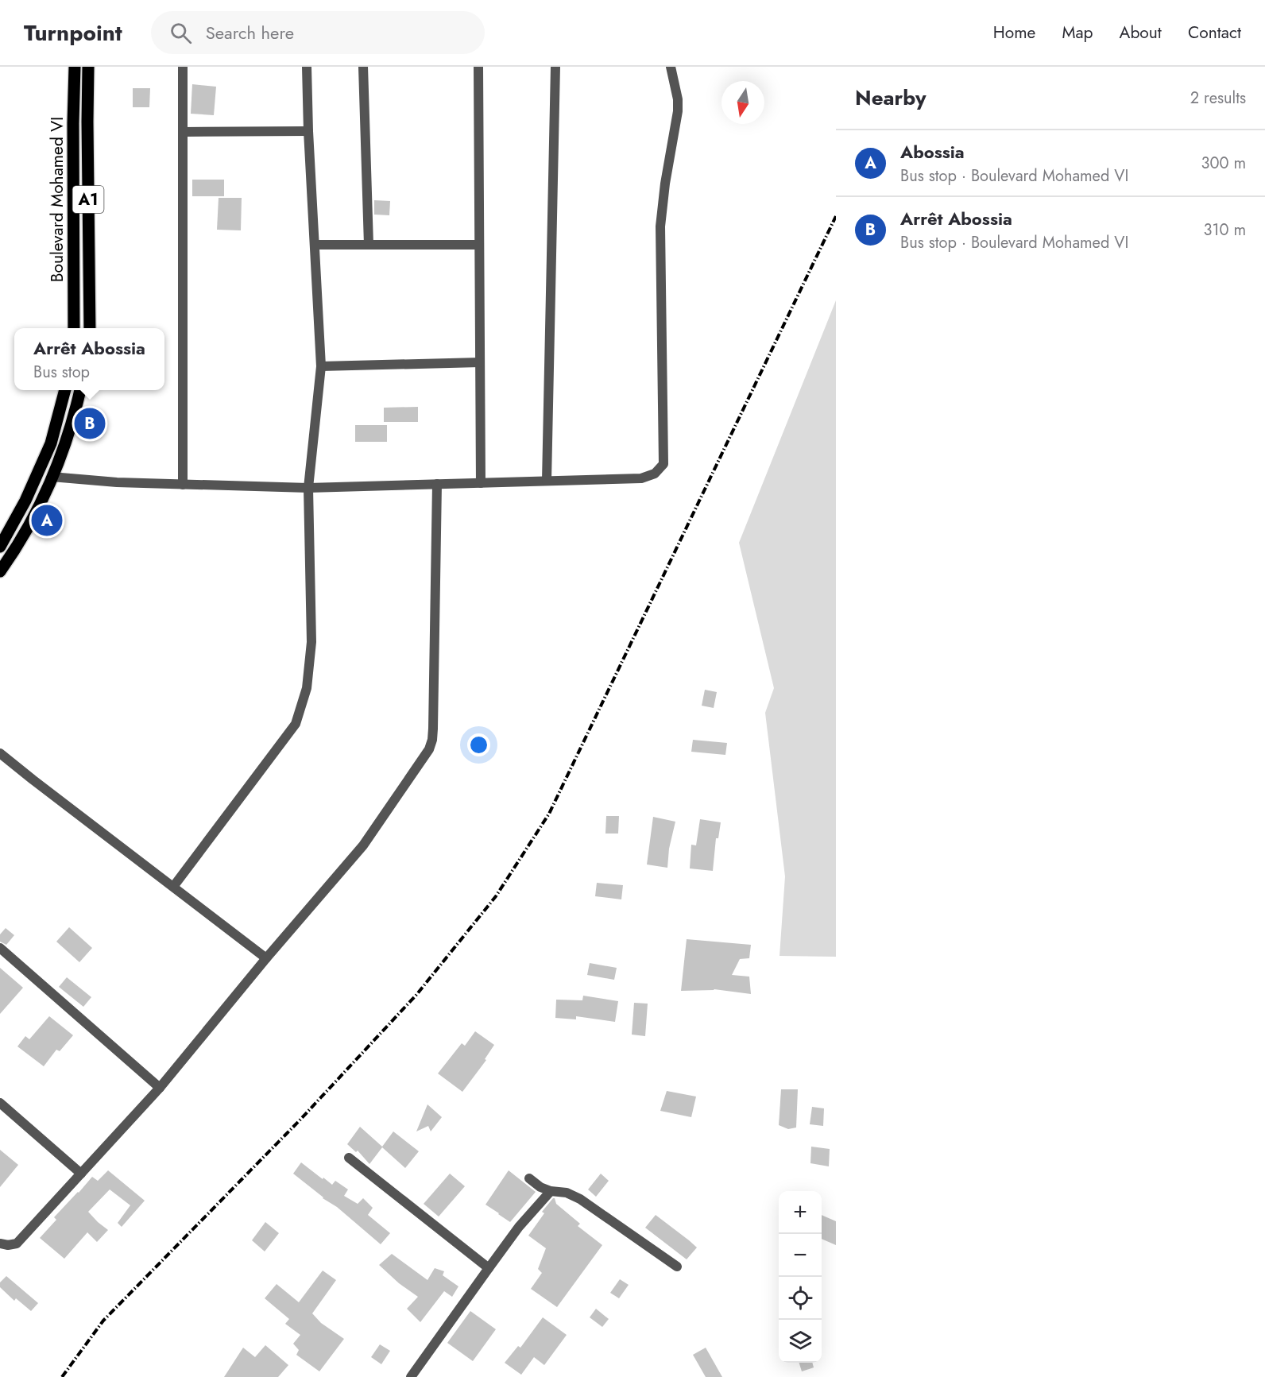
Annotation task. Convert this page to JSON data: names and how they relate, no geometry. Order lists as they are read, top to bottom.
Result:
{
  "streets": {
    "main road": ["Boulevard Mohamed VI", "A1"]
  },
  "north": "bottom",
  "page": {
    "header": "Turnpoint",
    "search": "Search here",
    "nav": [
      "Home",
      "Map",
      "About",
      "Contact"
    ],
    "heading": ["Nearby", "2 results"],
    "list": [
      {
        "mark": "A",
        "name": "Abossia",
        "note": "Bus stop · Boulevard Mohamed VI",
        "value": "300 m"
      },
      {
        "mark": "B",
        "name": "Arrêt Abossia",
        "note": "Bus stop · Boulevard Mohamed VI",
        "value": "310 m"
      }
    ],
    "popup": ["Arrêt Abossia", "Bus stop"],
    "pins": ["B", "A"],
    "map_buttons": ["+", "−"]
  }
}
